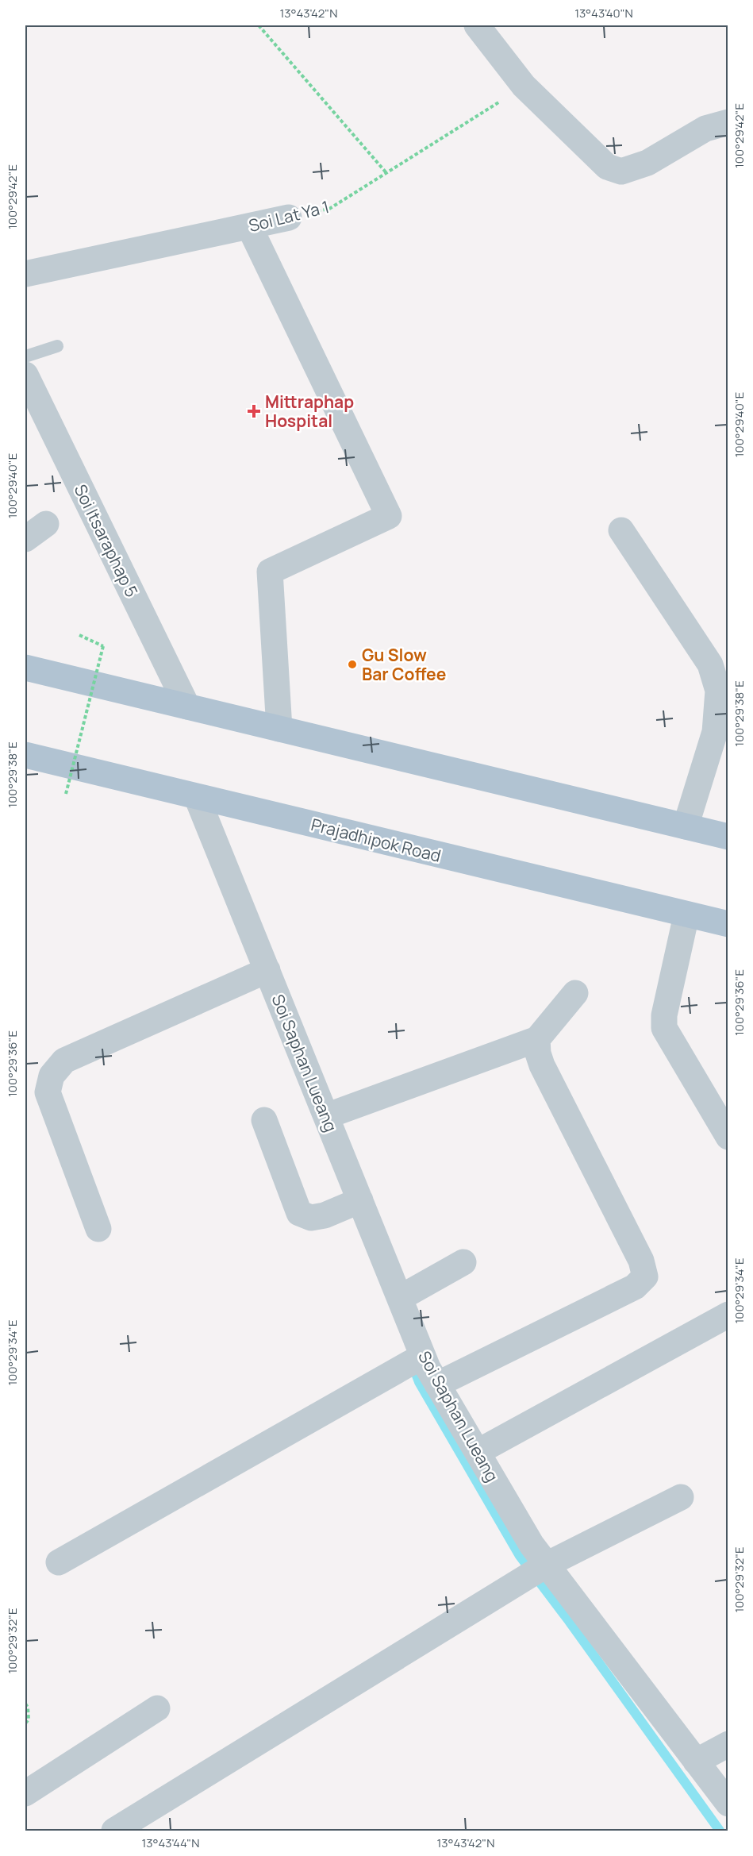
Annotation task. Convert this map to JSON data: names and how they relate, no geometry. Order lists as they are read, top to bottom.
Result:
{
  "streets": {
    "main road": ["Prajadhipok Road"],
    "street": ["Soi Lat Ya 1", "Soi Itsaraphap 5", "Soi Saphan Lueang"]
  },
  "crossings": [
    ["Prajadhipok Road", "Soi Saphan Lueang"]
  ],
  "places": {
    "health": ["Mittraphap Hospital"],
    "other": ["Gu Slow Bar Coffee"]
  },
  "coordinates": [
    "13°43'42\"N",
    "13°43'40\"N",
    "100°29'42\"E",
    "100°29'40\"E",
    "100°29'38\"E",
    "100°29'36\"E",
    "100°29'34\"E",
    "100°29'32\"E",
    "13°43'44\"N"
  ]
}
